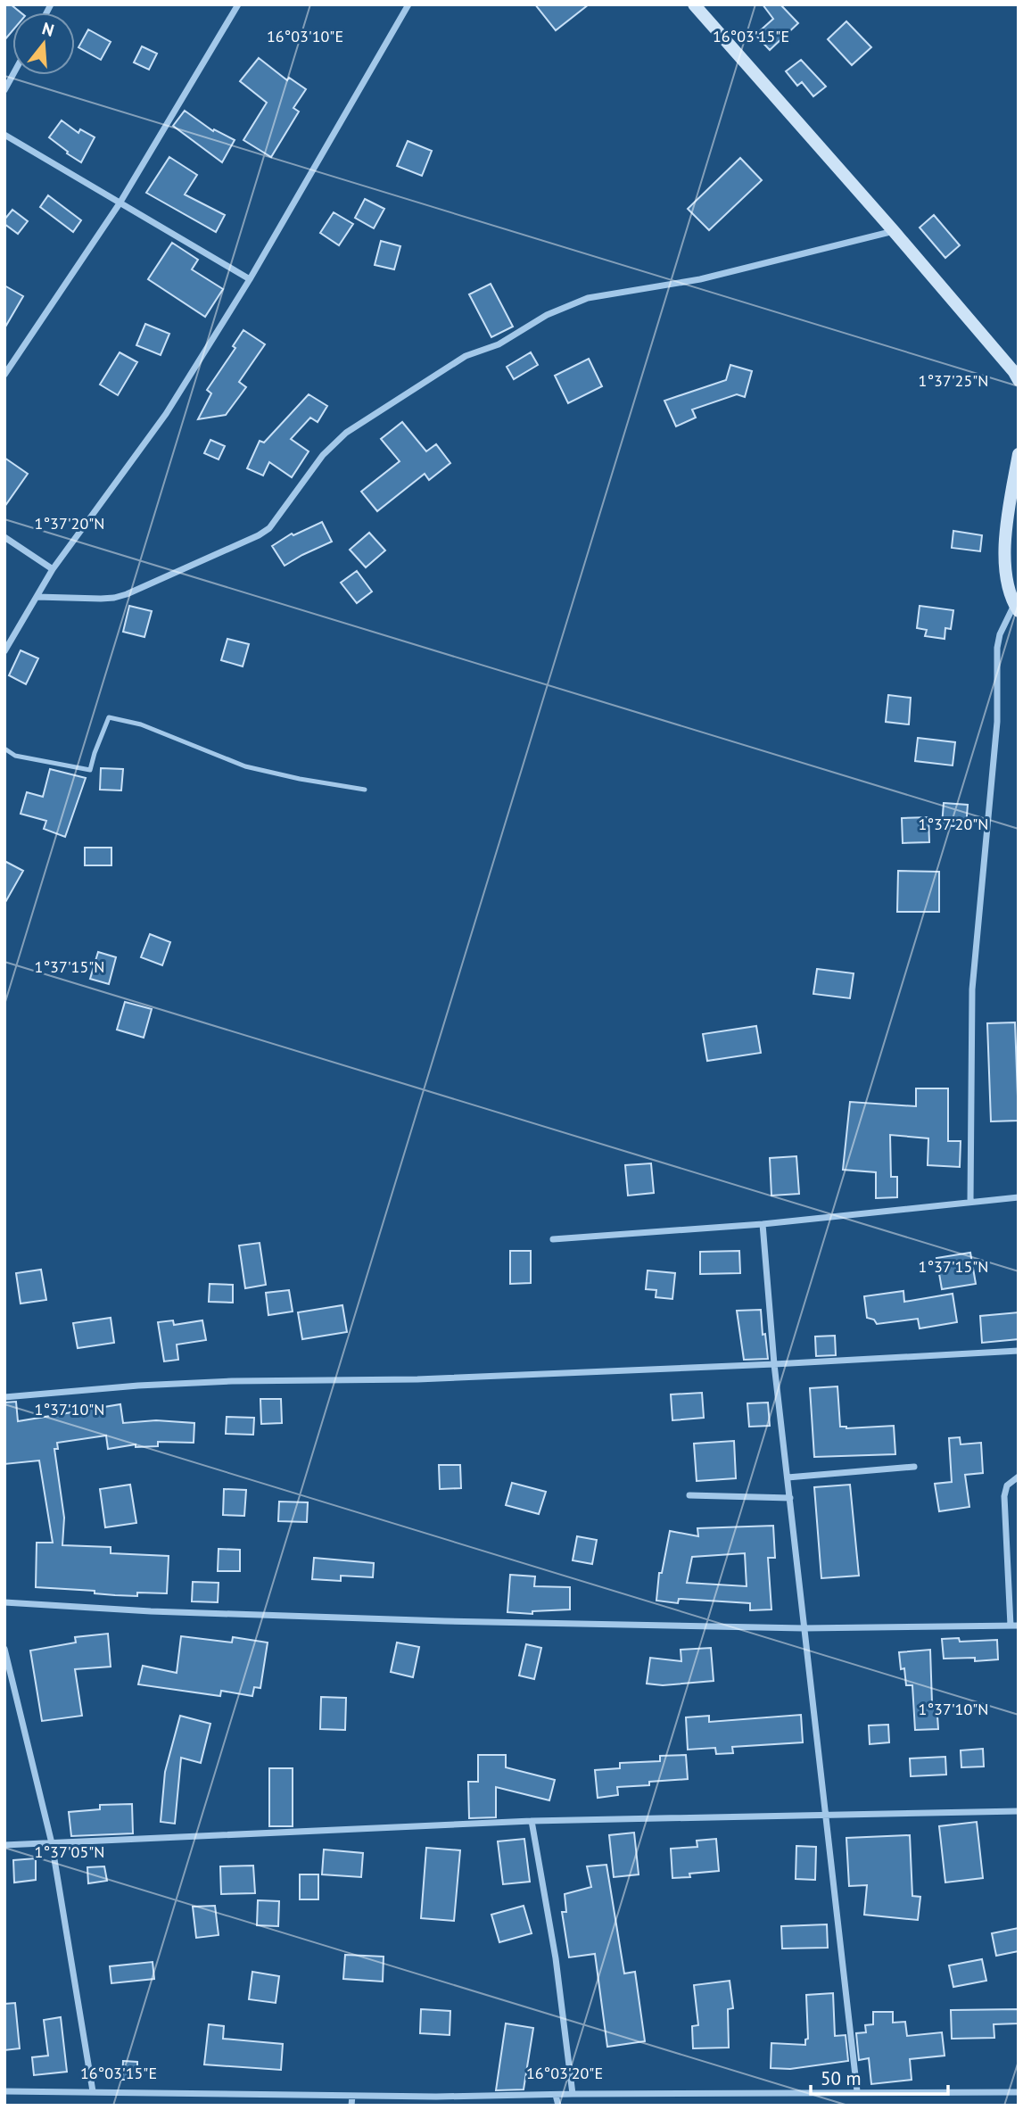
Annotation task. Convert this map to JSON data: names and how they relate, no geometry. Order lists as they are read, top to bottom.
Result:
{
  "scale_bar": "50 m",
  "north": "top",
  "coordinates": [
    "16°03'10\"E",
    "16°03'15\"E",
    "1°37'25\"N",
    "1°37'20\"N",
    "1°37'15\"N",
    "1°37'10\"N",
    "1°37'05\"N",
    "16°03'20\"E"
  ]
}
